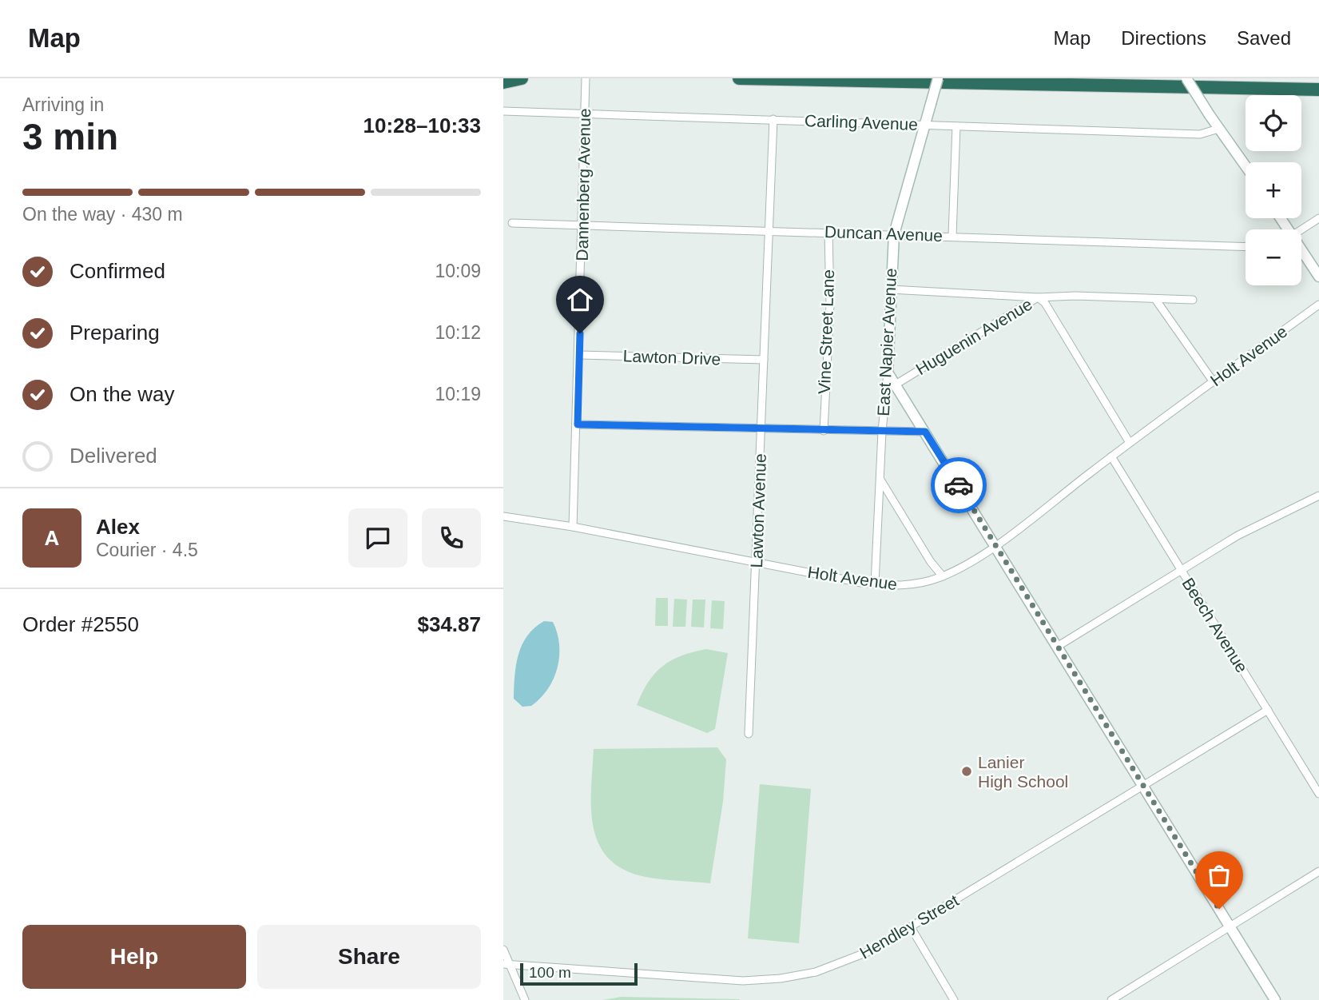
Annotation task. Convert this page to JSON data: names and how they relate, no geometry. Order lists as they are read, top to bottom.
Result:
{
  "streets": {
    "street": [
      "Carling Avenue",
      "Dannenberg Avenue",
      "Duncan Avenue",
      "Vine Street Lane",
      "Huguenin Avenue",
      "East Napier Avenue",
      "Holt Avenue",
      "Lawton Drive",
      "Lawton Avenue",
      "Beech Avenue",
      "Hendley Street"
    ]
  },
  "crossings": [
    ["Carling Avenue", "Dannenberg Avenue"],
    ["Carling Avenue", "East Napier Avenue"],
    ["Carling Avenue", "Lawton Avenue"],
    ["Dannenberg Avenue", "Duncan Avenue"],
    ["Dannenberg Avenue", "Holt Avenue"],
    ["Dannenberg Avenue", "Lawton Drive"],
    ["Duncan Avenue", "Vine Street Lane"],
    ["Duncan Avenue", "East Napier Avenue"],
    ["Duncan Avenue", "Lawton Avenue"],
    ["East Napier Avenue", "Holt Avenue"],
    ["Holt Avenue", "Lawton Avenue"],
    ["Holt Avenue", "Beech Avenue"],
    ["Lawton Drive", "Lawton Avenue"],
    ["Beech Avenue", "Hendley Street"]
  ],
  "places": ["Lanier High School"],
  "scale_bar": "100 m",
  "page": {
    "header": "Map",
    "nav": ["Map", "Directions", "Saved"],
    "heading": ["3 min", "Arriving in", "10:28–10:33"],
    "panel": [
      "Alex",
      "Courier · 4.5",
      "Order #2550",
      "$34.87"
    ],
    "map_buttons": ["+", "−"],
    "bar": "On the way · 430 m",
    "list": [
      ["Confirmed", "10:09"],
      ["Preparing", "10:12"],
      ["On the way", "10:19"],
      "Delivered"
    ],
    "round": "A",
    "buttons": ["Help", "Share"],
    "scale": "100 m"
  }
}
